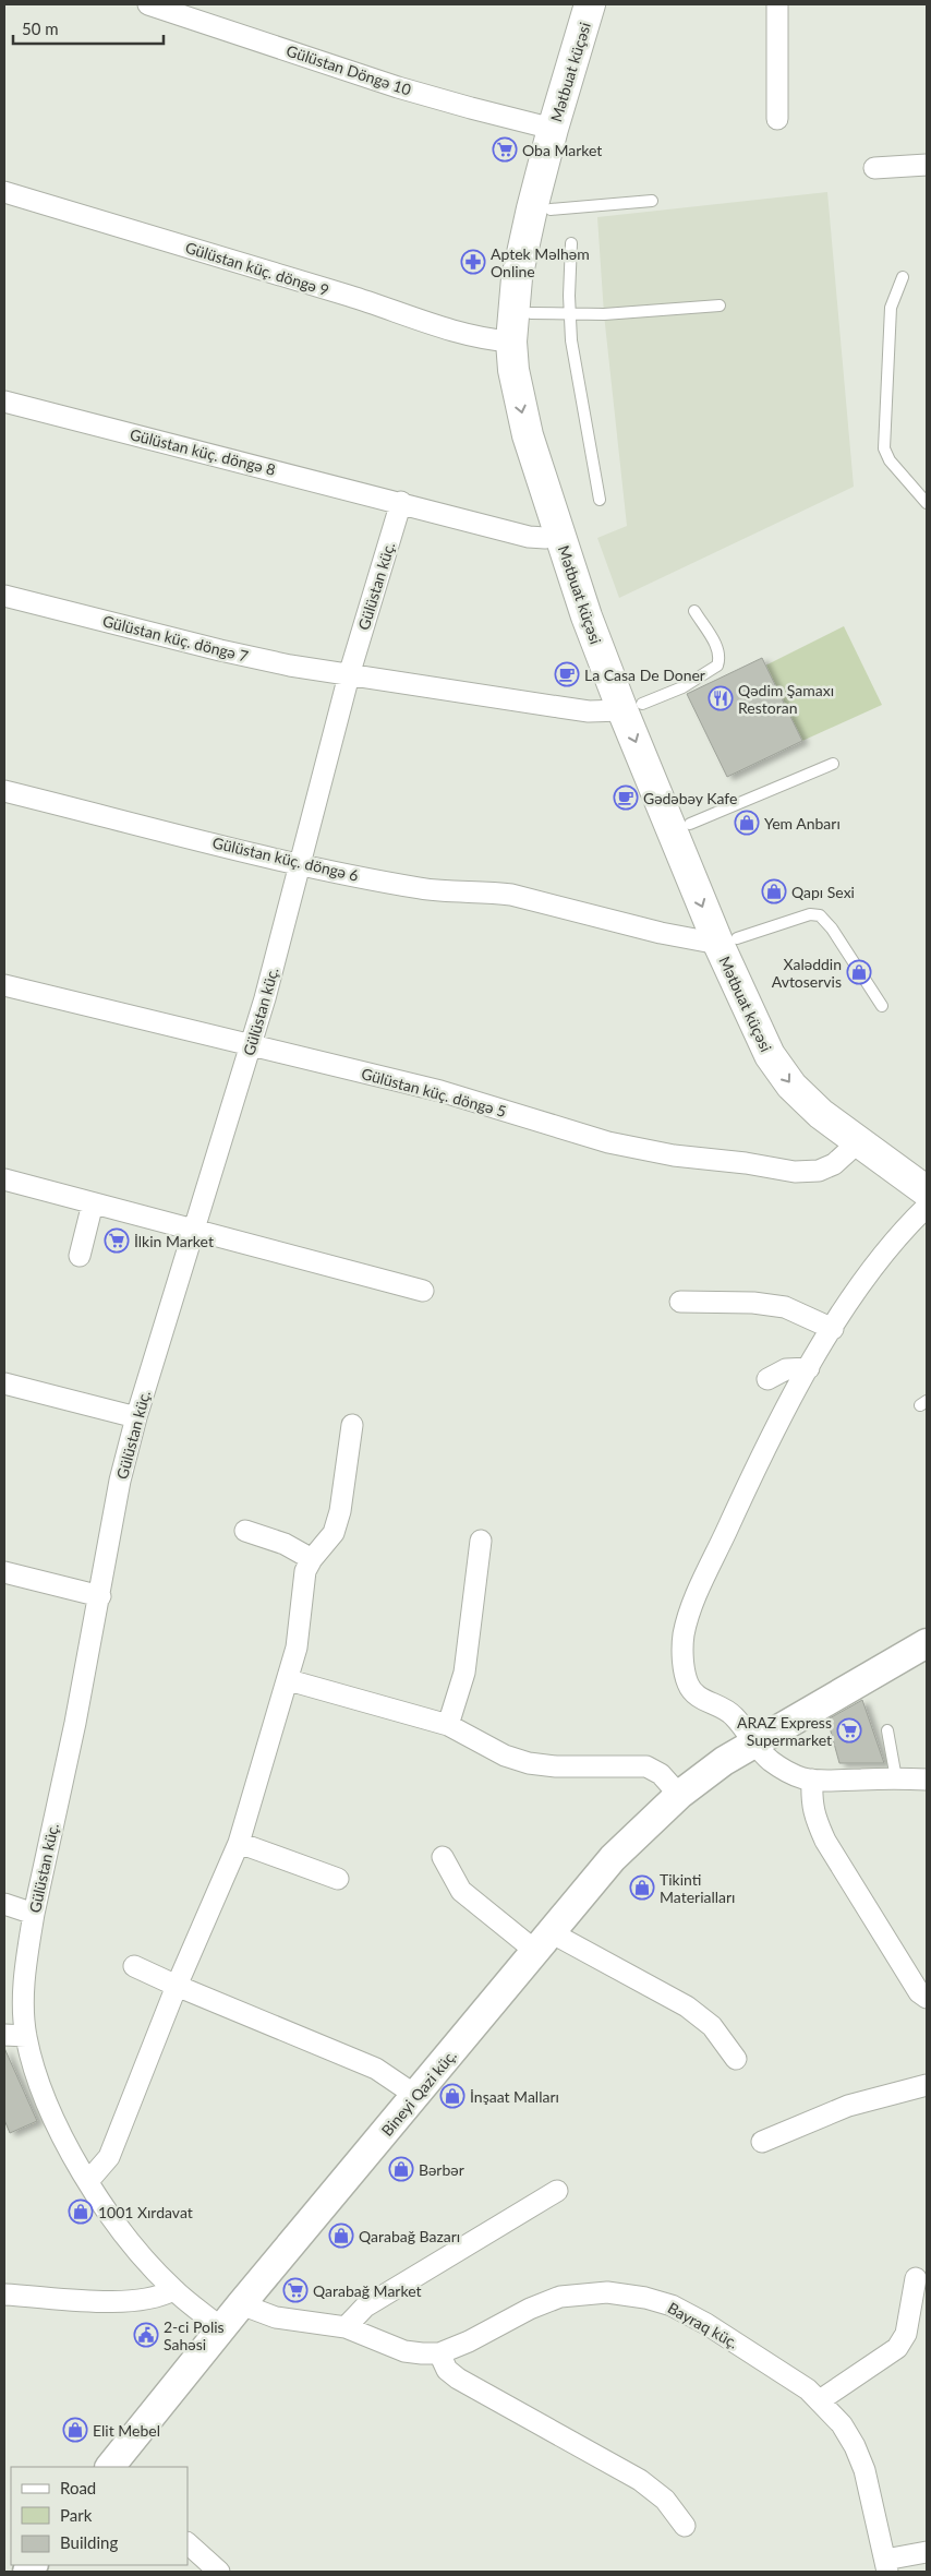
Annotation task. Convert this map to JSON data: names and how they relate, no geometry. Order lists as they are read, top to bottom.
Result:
{
  "streets": {
    "main road": ["Mətbuat küçəsi", "Bineyi Qazi küç."],
    "street": [
      "Gülüstan Döngə 10",
      "Gülüstan küç. döngə 9",
      "Gülüstan küç. döngə 8",
      "Gülüstan küç.",
      "Gülüstan küç. döngə 7",
      "Gülüstan küç. döngə 6",
      "Gülüstan küç. döngə 5",
      "Bayraq küç."
    ]
  },
  "crossings": [
    ["Gülüstan Döngə 10", "Mətbuat küçəsi"],
    ["Mətbuat küçəsi", "Gülüstan küç. döngə 9"],
    ["Mətbuat küçəsi", "Gülüstan küç. döngə 8"],
    ["Mətbuat küçəsi", "Gülüstan küç. döngə 7"],
    ["Mətbuat küçəsi", "Gülüstan küç. döngə 6"],
    ["Mətbuat küçəsi", "Gülüstan küç. döngə 5"],
    ["Gülüstan küç. döngə 8", "Gülüstan küç."],
    ["Gülüstan küç.", "Gülüstan küç. döngə 7"],
    ["Gülüstan küç.", "Gülüstan küç. döngə 6"],
    ["Gülüstan küç.", "Gülüstan küç. döngə 5"],
    ["Gülüstan küç.", "Bineyi Qazi küç."],
    ["Bineyi Qazi küç.", "Bayraq küç."]
  ],
  "places": {
    "supermarket": [
      "Oba Market",
      "İlkin Market",
      "ARAZ Express Supermarket",
      "Qarabağ Market"
    ],
    "pharmacy": ["Aptek Mәlhәm Online"],
    "cafe": ["La Casa De Doner", "Gədəbəy Kafe"],
    "restaurant": ["Qədim Şamaxı Restoran"],
    "shop": [
      "Yem Anbarı",
      "Qapı Sexi",
      "Xaləddin Avtoservis",
      "Tikinti Materialları",
      "İnşaat Malları",
      "Bərbər",
      "1001 Xırdavat",
      "Qarabağ Bazarı",
      "Elit Mebel"
    ],
    "public building": ["2-ci Polis Sahəsi"]
  },
  "legend": ["Road", "Park", "Building"],
  "scale_bar": "50 m"
}
